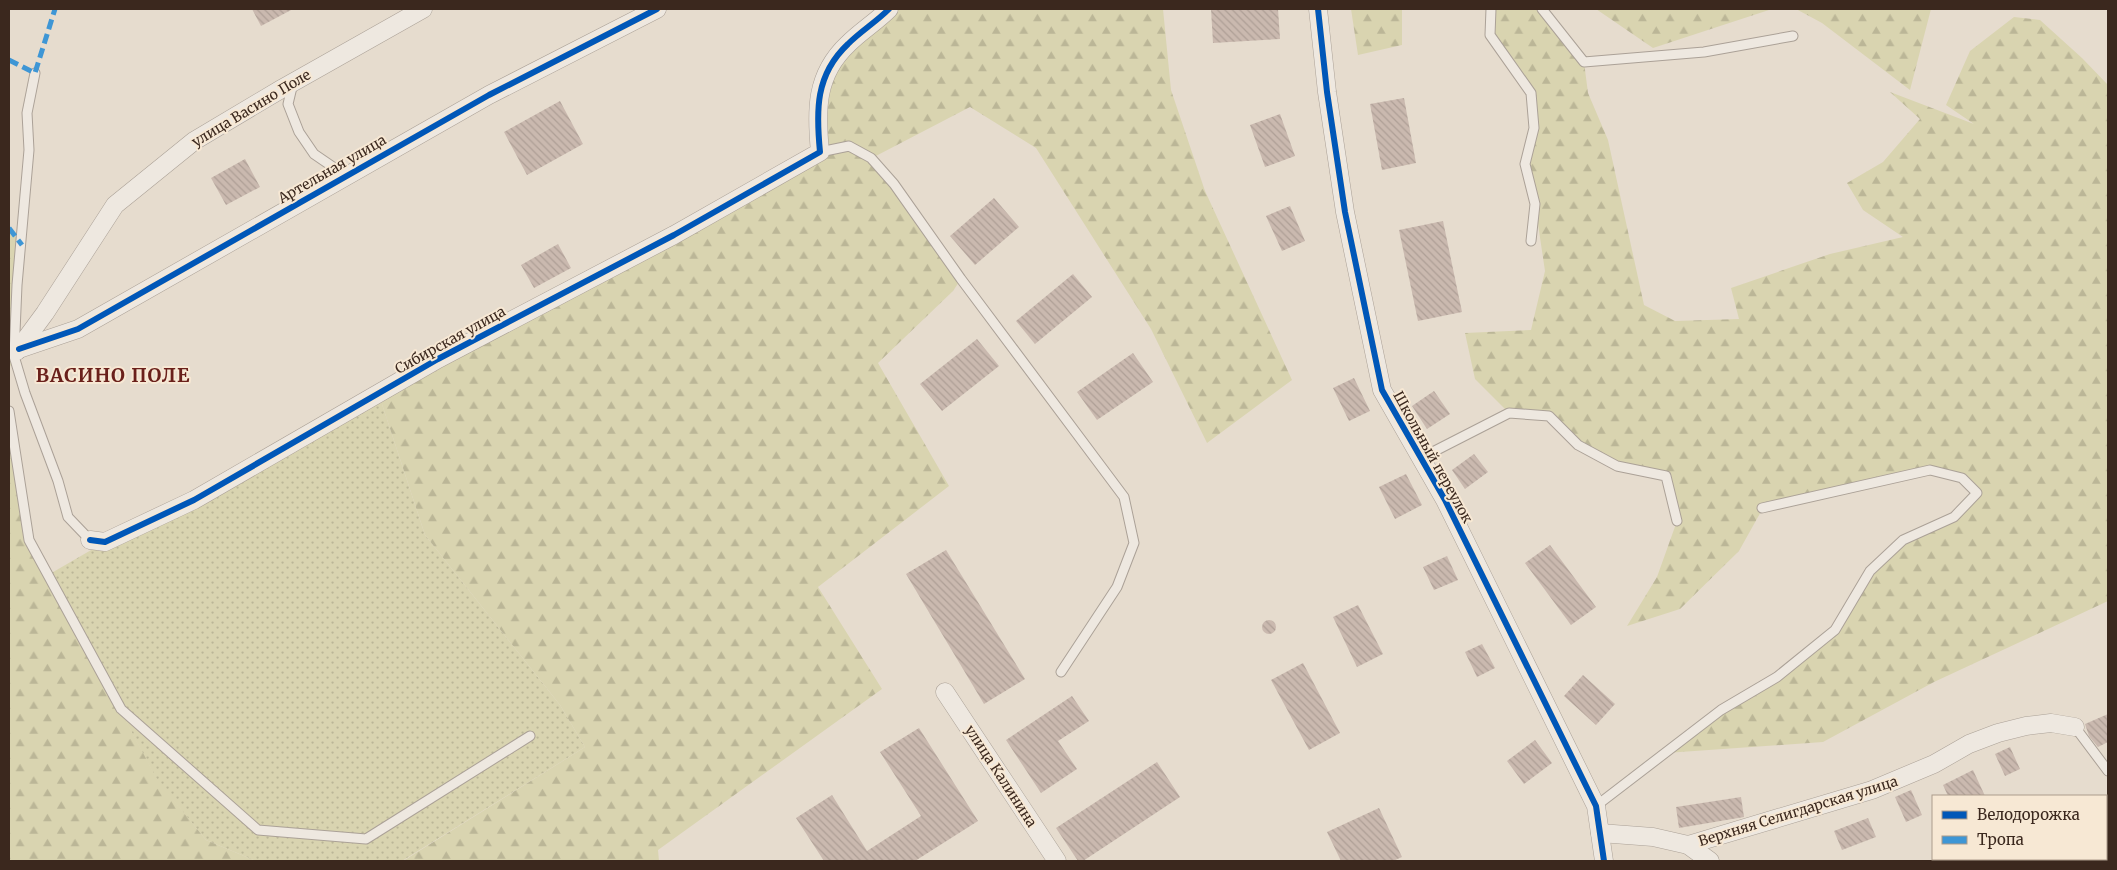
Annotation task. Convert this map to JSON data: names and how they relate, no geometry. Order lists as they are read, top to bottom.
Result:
{
  "streets": {
    "street": [
      "улица Васино Поле",
      "Артельная улица",
      "Сибирская улица",
      "Школьный переулок",
      "улица Калинина",
      "Верхняя Селигдарская улица"
    ]
  },
  "crossings": [
    ["улица Васино Поле", "Артельная улица"]
  ],
  "districts": ["ВАСИНО ПОЛЕ"],
  "legend": ["Велодорожка", "Тропа"]
}
